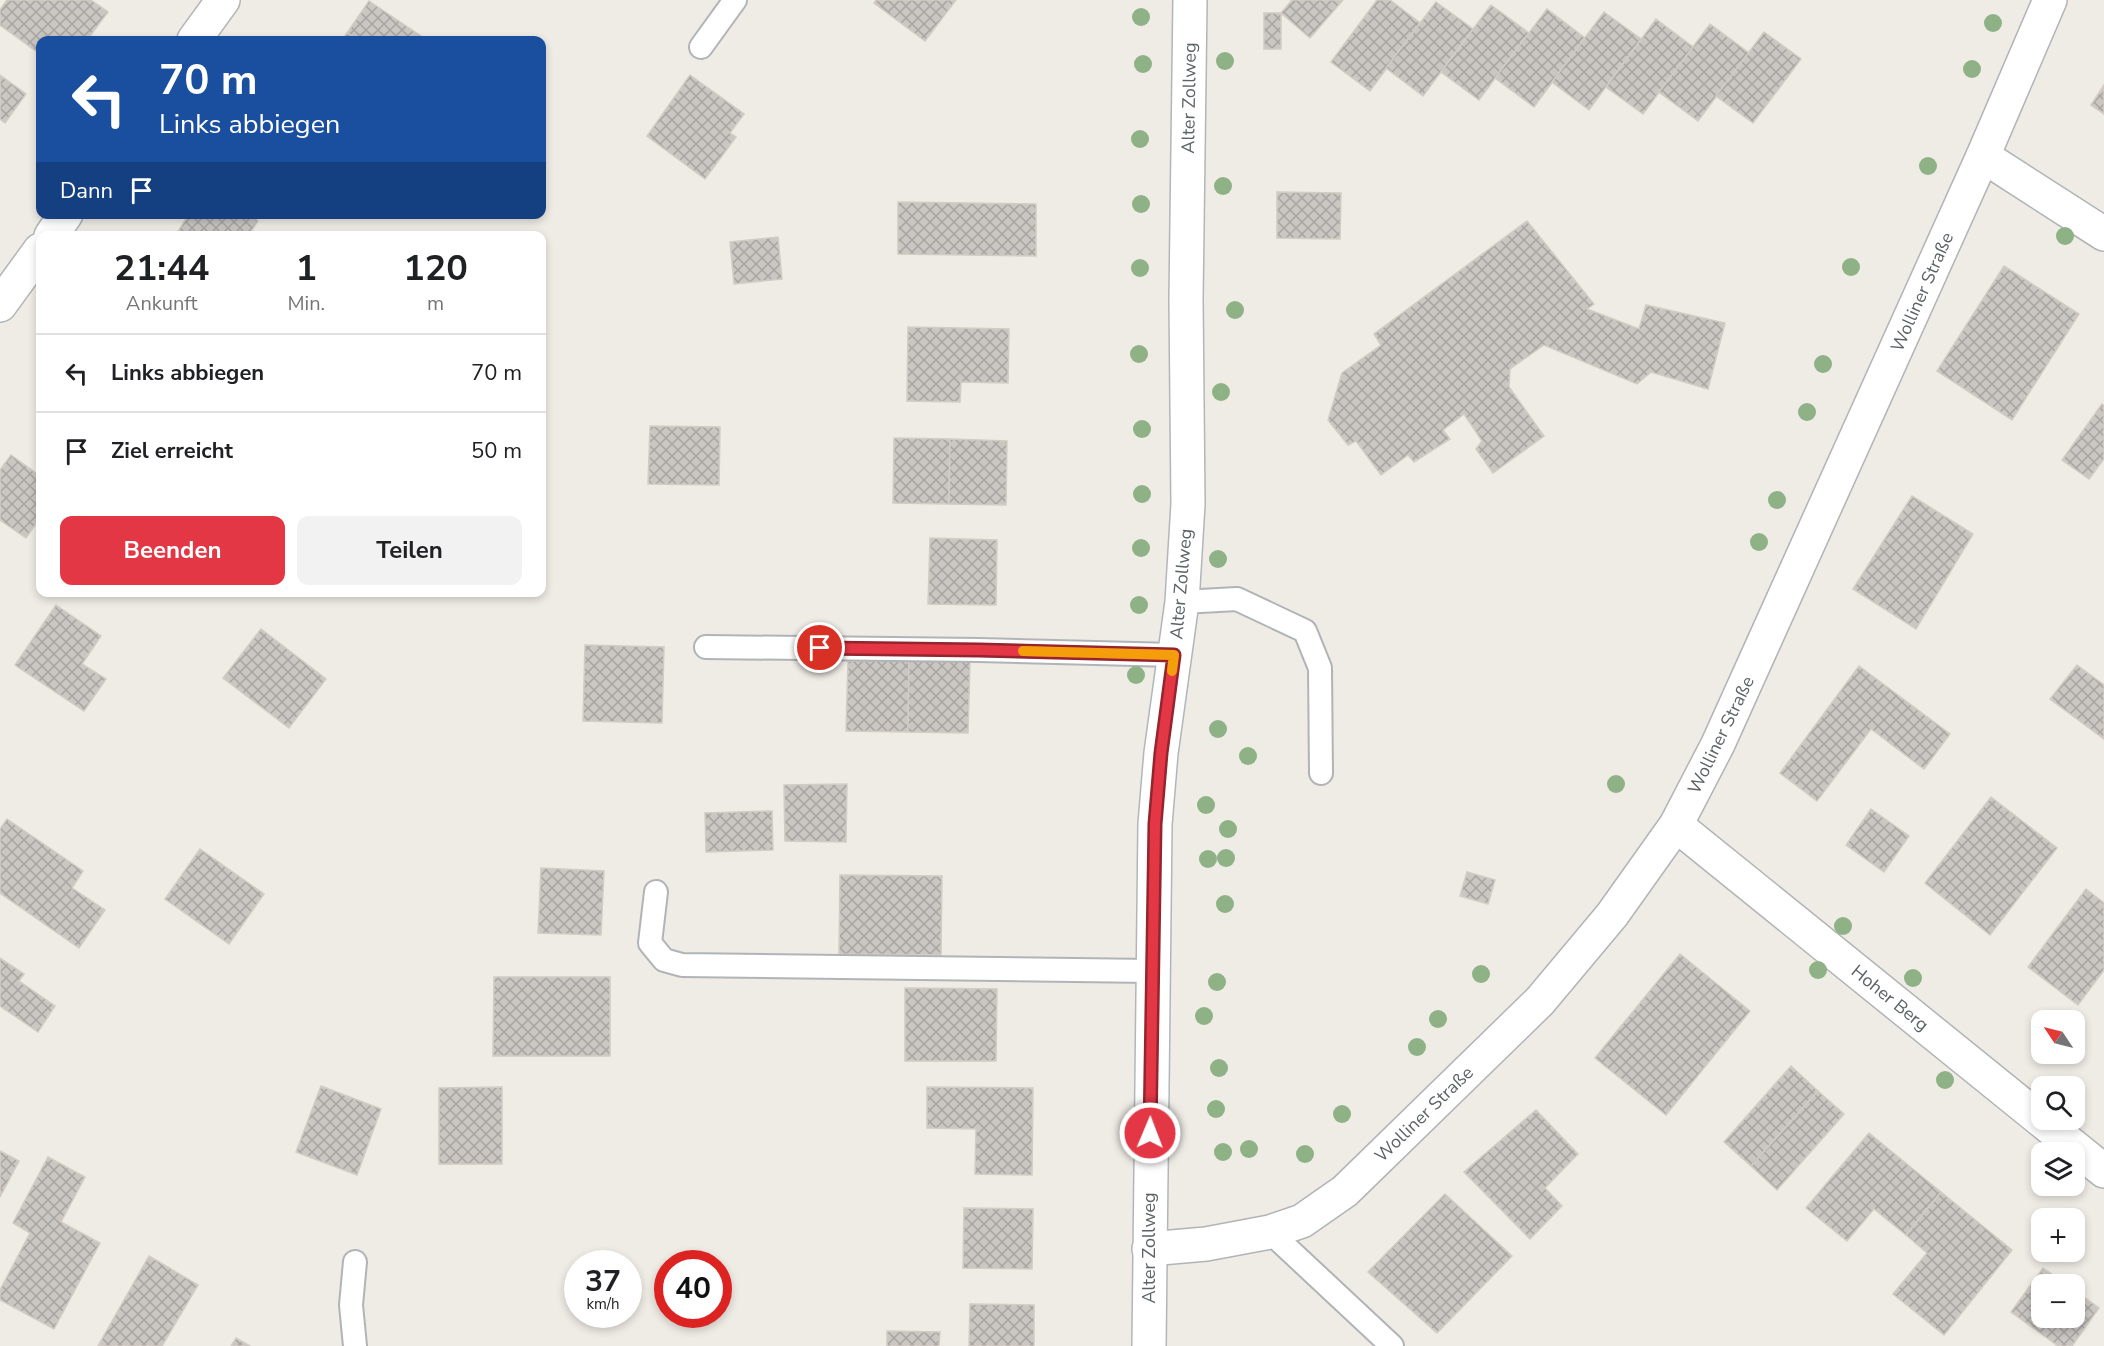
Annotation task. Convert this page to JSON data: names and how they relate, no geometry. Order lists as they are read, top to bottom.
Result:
{
  "streets": {
    "street": ["Alter Zollweg", "Wolliner Straße", "Hoher Berg"]
  },
  "crossings": [
    ["Alter Zollweg", "Wolliner Straße"],
    ["Wolliner Straße", "Hoher Berg"]
  ],
  "north": "top left",
  "page": {
    "turn": ["70 m", "Links abbiegen"],
    "then": "Dann",
    "eta": [
      "21:44",
      "Ankunft",
      "1",
      "Min.",
      "120",
      "m"
    ],
    "list": [
      {
        "name": "Links abbiegen",
        "value": "70 m"
      },
      {
        "name": "Ziel erreicht",
        "value": "50 m"
      }
    ],
    "buttons": ["Beenden", "Teilen"],
    "map_buttons": ["+", "−"],
    "speed": "37 km/h",
    "limit": "40"
  }
}
